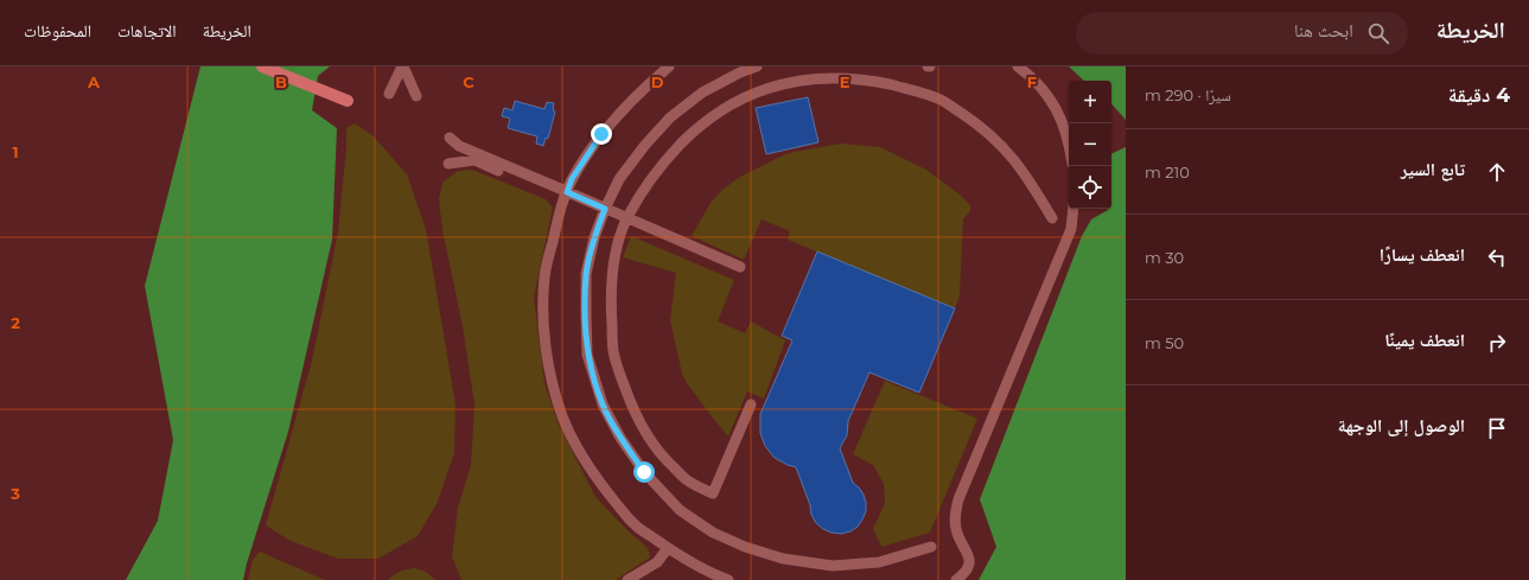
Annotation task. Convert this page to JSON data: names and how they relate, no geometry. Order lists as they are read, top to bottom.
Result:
{
  "page": {
    "header": "الخريطة",
    "search": "ابحث هنا",
    "nav": ["الخريطة", "الاتجاهات", "المحفوظات"],
    "heading": ["4 دقيقة", "سيرًا · 290 m"],
    "map_buttons": ["+", "−"],
    "list": [
      ["تابع السير", "210 m"],
      ["انعطف يسارًا", "30 m"],
      ["انعطف يمينًا", "50 m"],
      "الوصول إلى الوجهة"
    ]
  },
  "grid": {
    "columns": [
      "A",
      "B",
      "C",
      "D",
      "E",
      "F"
    ],
    "rows": ["1", "2", "3"]
  }
}
